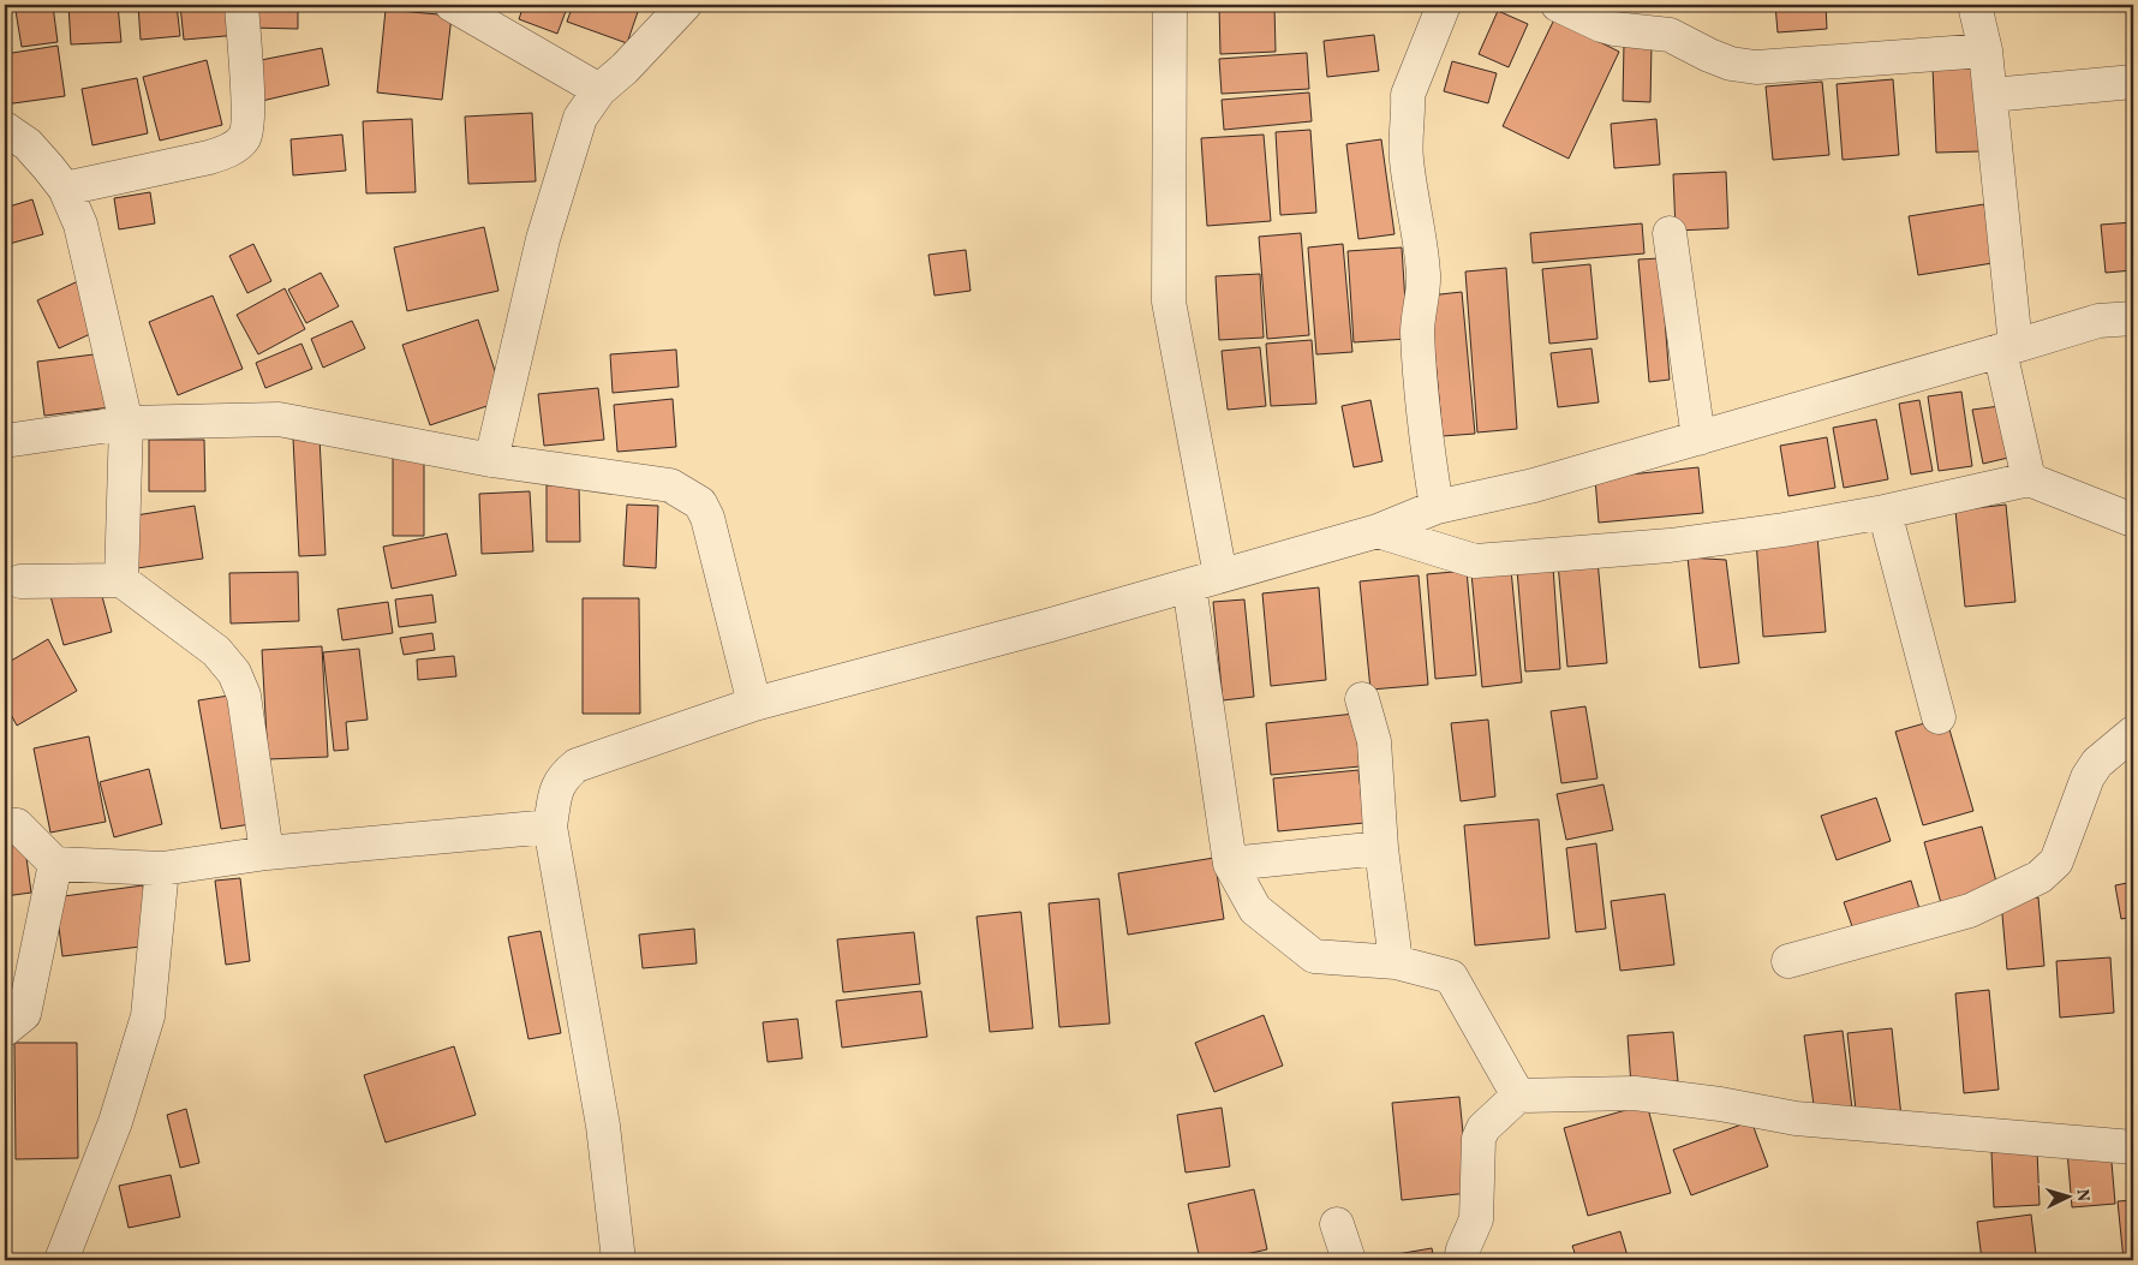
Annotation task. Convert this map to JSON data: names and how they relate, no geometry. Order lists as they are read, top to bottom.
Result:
{
  "north": "right"
}
